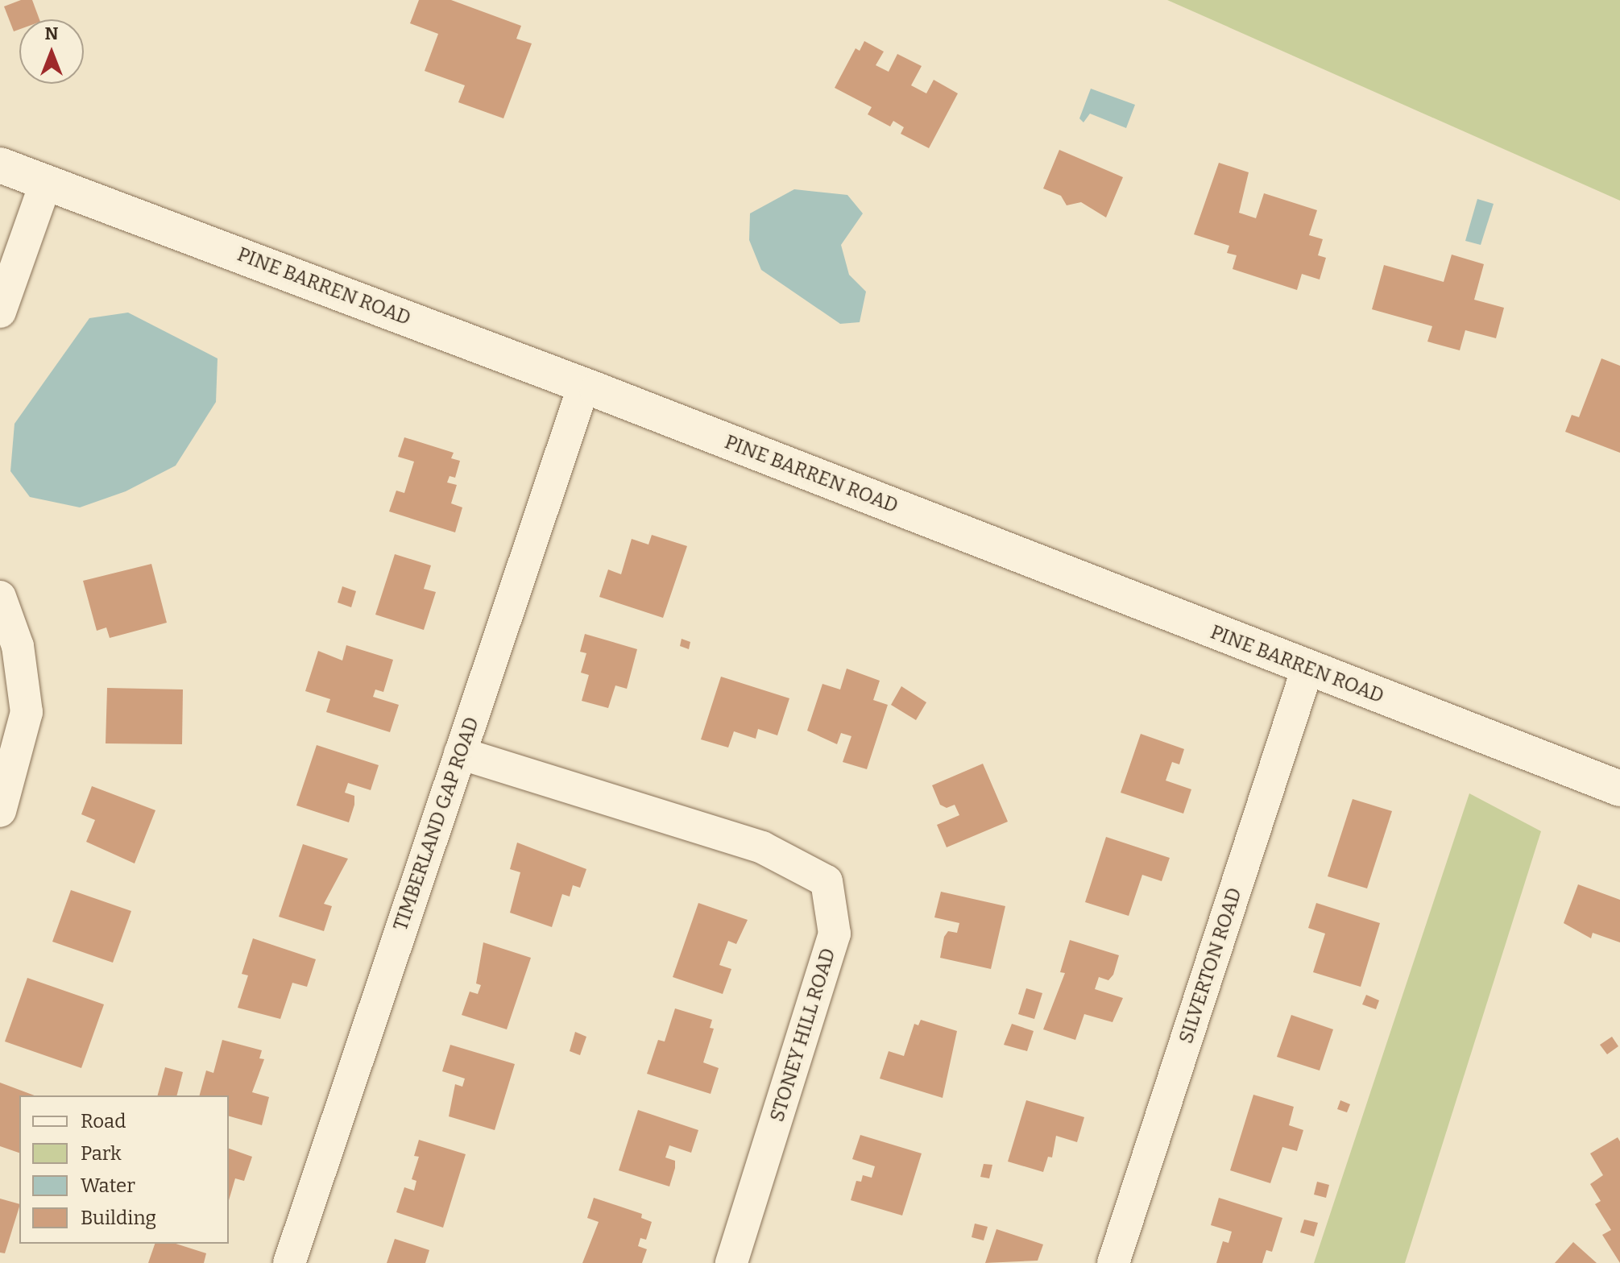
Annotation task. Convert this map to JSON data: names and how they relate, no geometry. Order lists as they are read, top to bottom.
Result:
{
  "streets": {
    "main road": ["PINE BARREN ROAD"],
    "street": ["TIMBERLAND GAP ROAD", "SILVERTON ROAD", "STONEY HILL ROAD"]
  },
  "crossings": [
    ["PINE BARREN ROAD", "TIMBERLAND GAP ROAD"],
    ["PINE BARREN ROAD", "SILVERTON ROAD"],
    ["TIMBERLAND GAP ROAD", "STONEY HILL ROAD"]
  ],
  "legend": [
    "Road",
    "Park",
    "Water",
    "Building"
  ],
  "north": "top"
}
